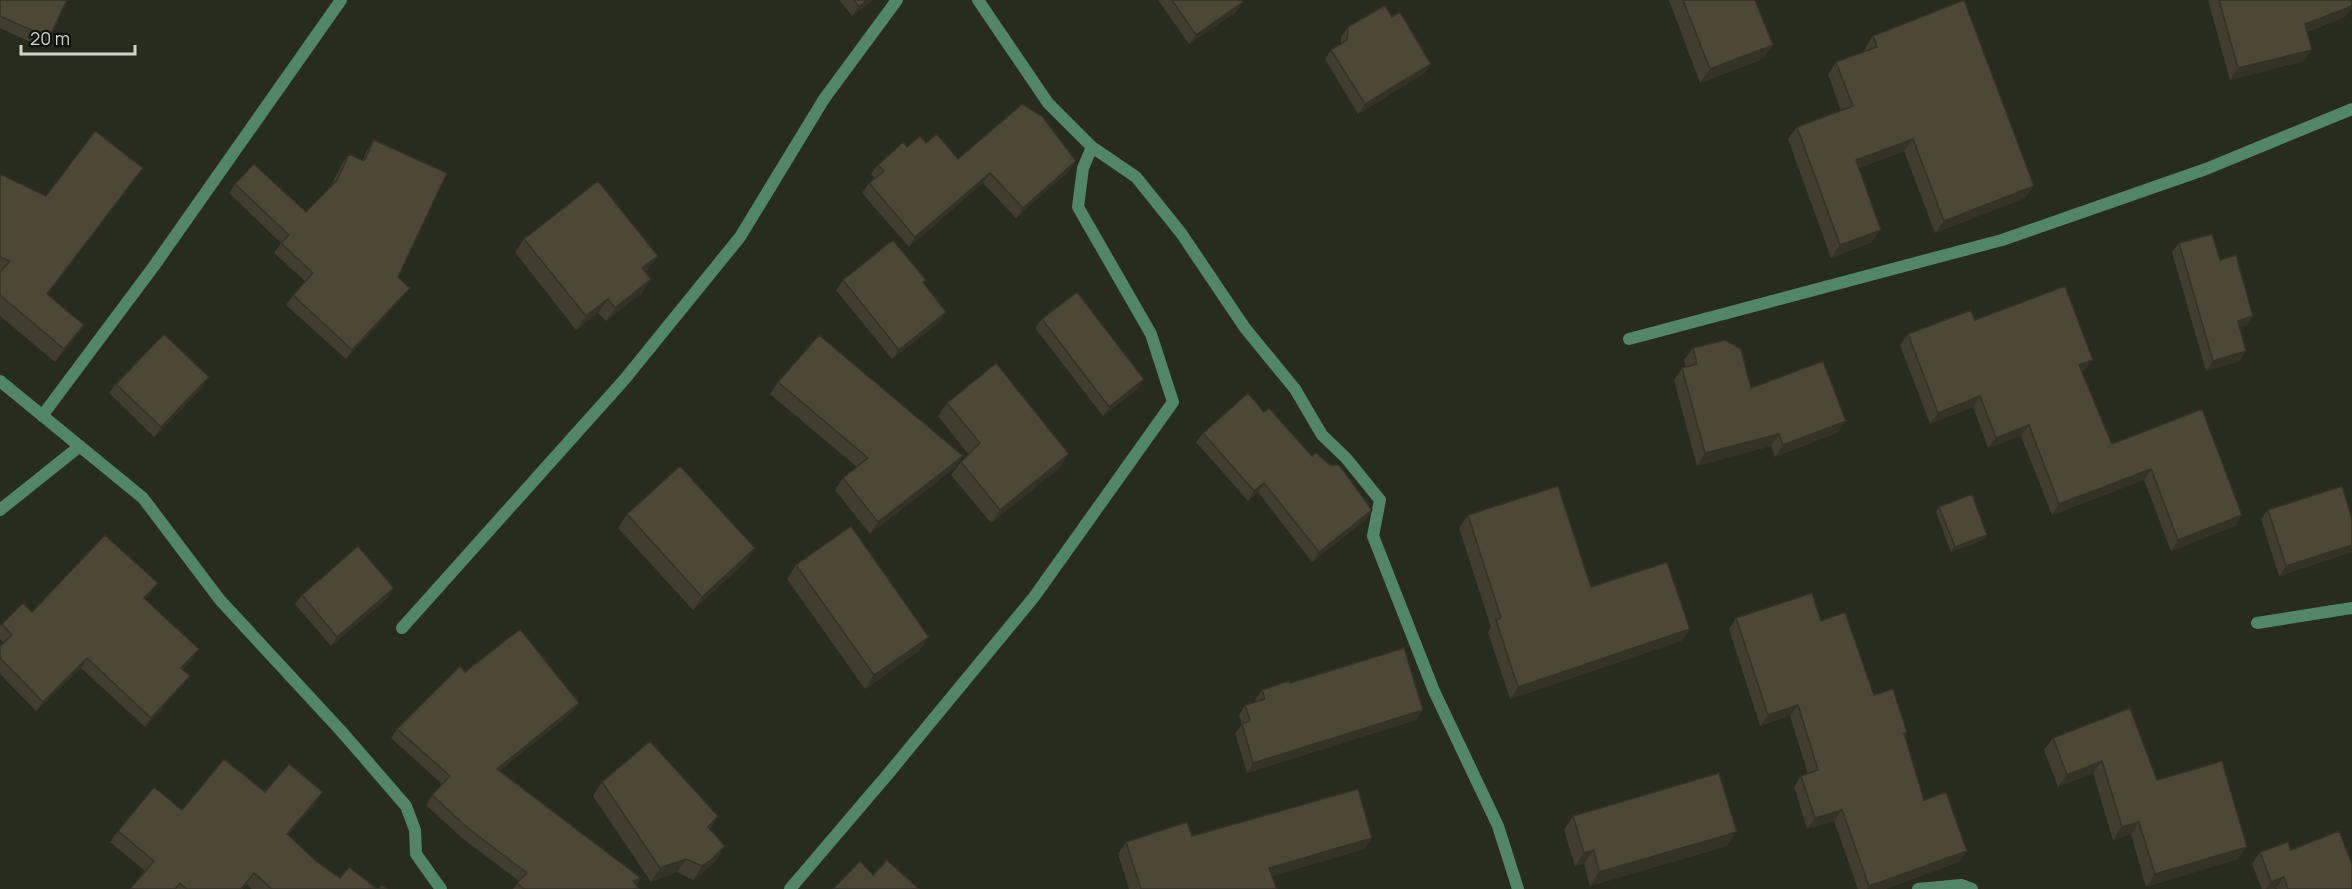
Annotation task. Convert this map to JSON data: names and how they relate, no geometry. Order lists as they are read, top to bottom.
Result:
{
  "scale_bar": "20 m"
}
